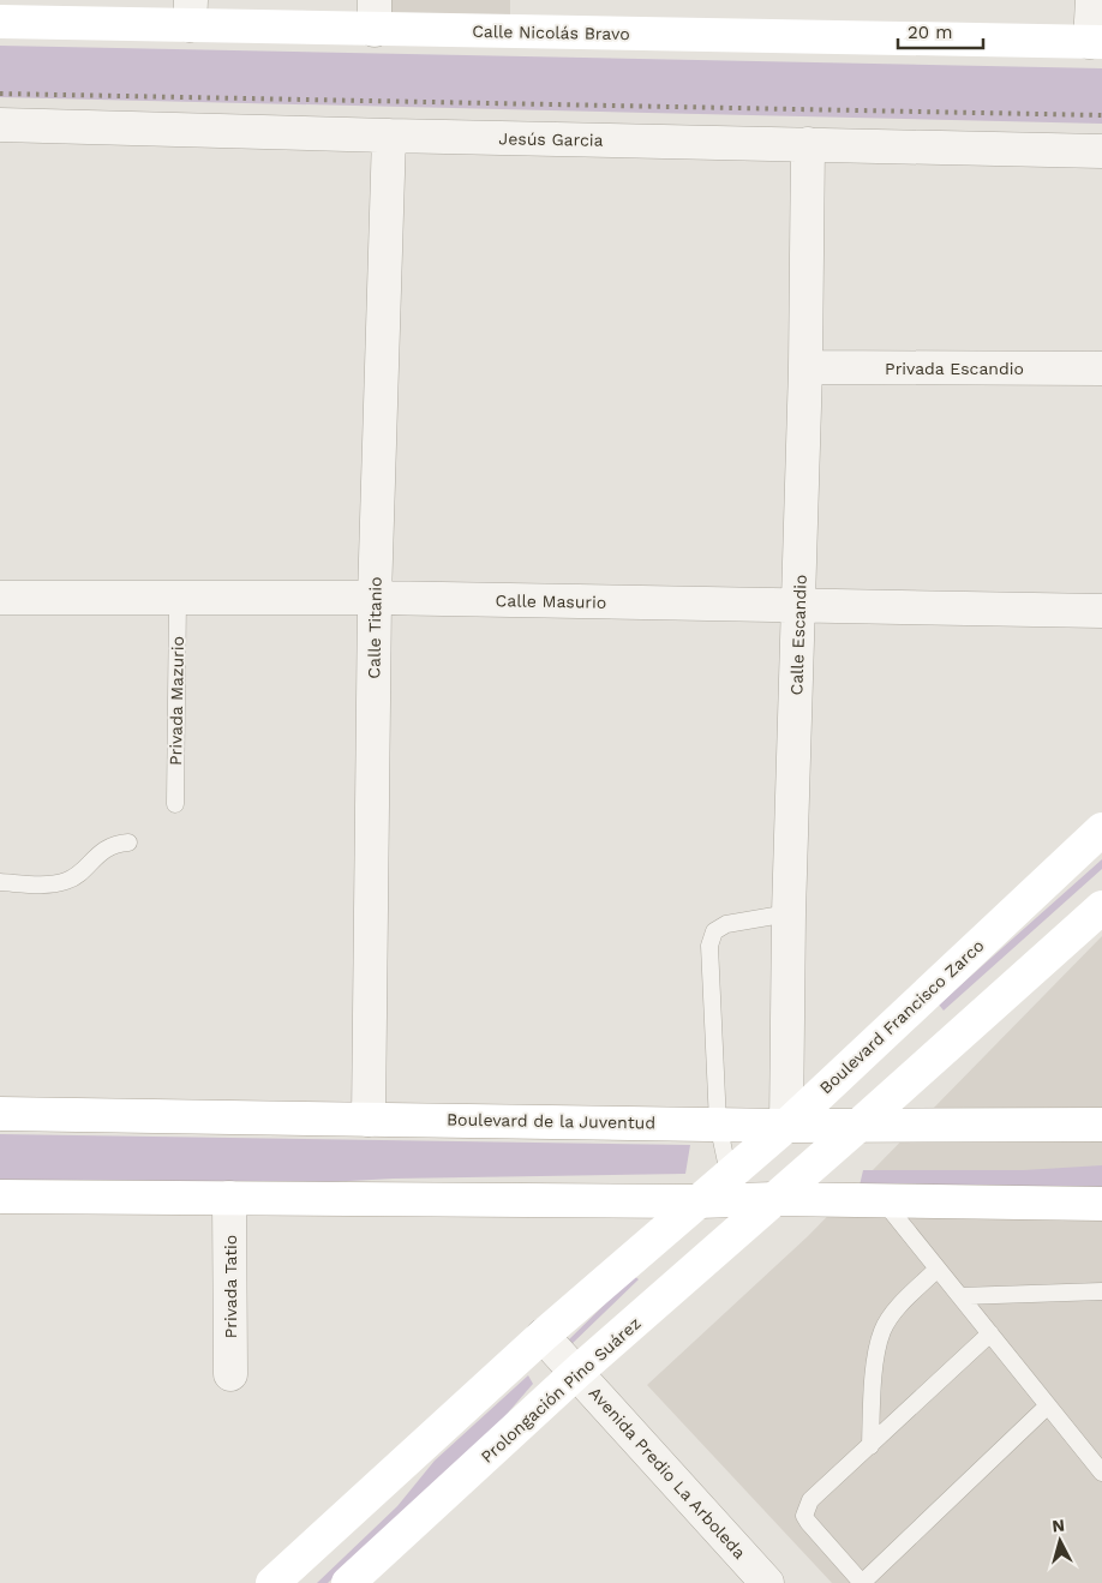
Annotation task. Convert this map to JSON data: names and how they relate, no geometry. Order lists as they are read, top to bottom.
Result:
{
  "streets": {
    "main road": [
      "Calle Nicolás Bravo",
      "Boulevard Francisco Zarco",
      "Boulevard de la Juventud",
      "Prolongación Pino Suárez"
    ],
    "street": [
      "Jesús Garcia",
      "Privada Escandio",
      "Calle Masurio",
      "Calle Titanio",
      "Calle Escandio",
      "Privada Tatio",
      "Avenida Predio La Arboleda"
    ],
    "lane": ["Privada Mazurio"]
  },
  "crossings": [
    ["Jesús Garcia", "Calle Titanio"],
    ["Jesús Garcia", "Calle Escandio"],
    ["Privada Escandio", "Calle Escandio"],
    ["Calle Masurio", "Calle Titanio"],
    ["Calle Masurio", "Calle Escandio"],
    ["Calle Masurio", "Privada Mazurio"],
    ["Calle Titanio", "Boulevard de la Juventud"],
    ["Calle Escandio", "Boulevard Francisco Zarco"],
    ["Calle Escandio", "Boulevard de la Juventud"],
    ["Boulevard Francisco Zarco", "Boulevard de la Juventud"],
    ["Prolongación Pino Suárez", "Avenida Predio La Arboleda"]
  ],
  "scale_bar": "20 m",
  "north": "top"
}
